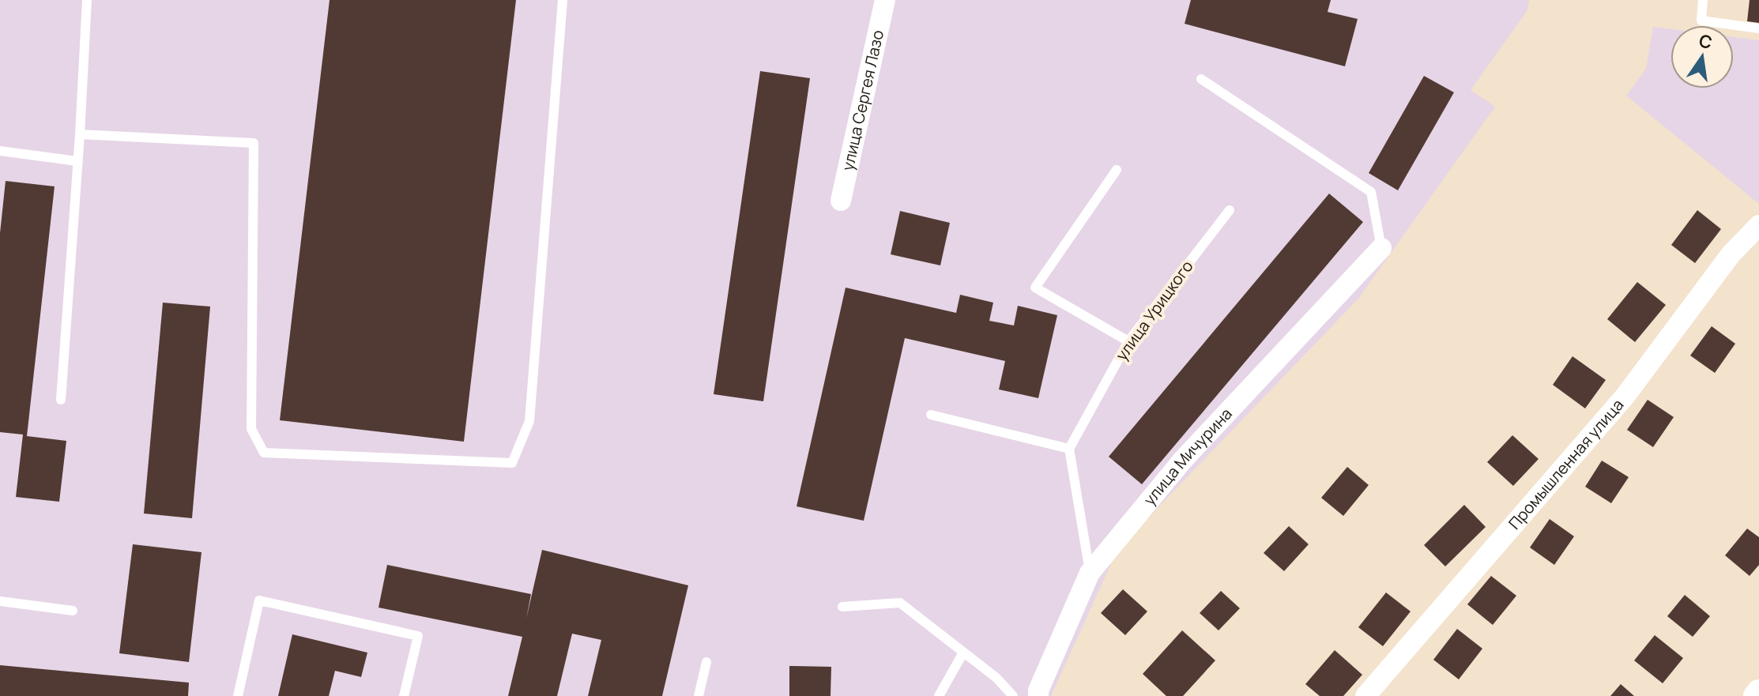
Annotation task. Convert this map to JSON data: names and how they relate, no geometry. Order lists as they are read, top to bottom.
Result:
{
  "streets": {
    "street": ["улица Сергея Лазо", "улица Мичурина", "Промышленная улица"],
    "lane": ["улица Урицкого"]
  },
  "north": "top"
}
